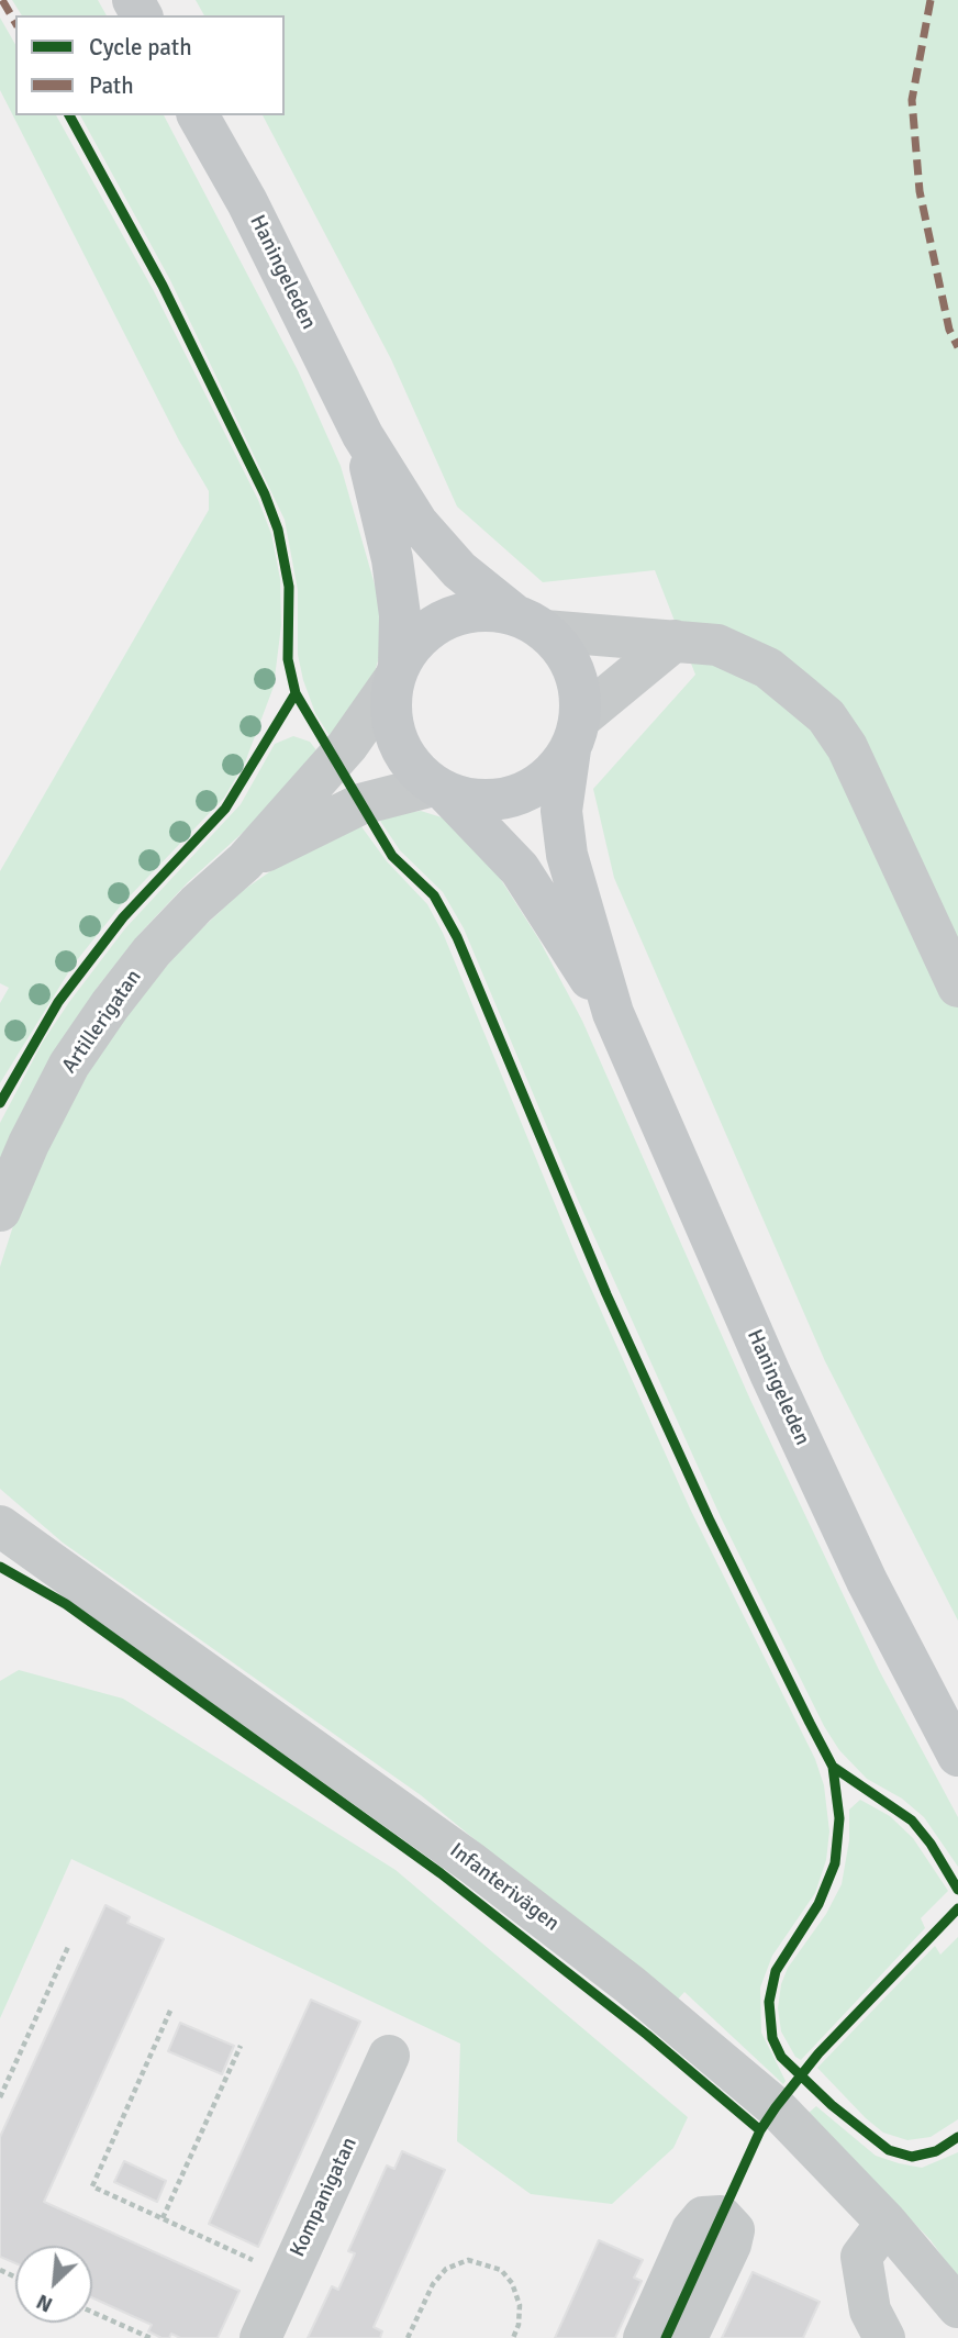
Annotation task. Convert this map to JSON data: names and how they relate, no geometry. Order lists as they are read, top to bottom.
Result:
{
  "streets": {
    "main road": ["Haningeleden"],
    "street": ["Artillerigatan", "Infanterivägen", "Kompanigatan"]
  },
  "crossings": [
    ["Haningeleden", "Artillerigatan"]
  ],
  "legend": ["Cycle path", "Path"],
  "north": "bottom left"
}
